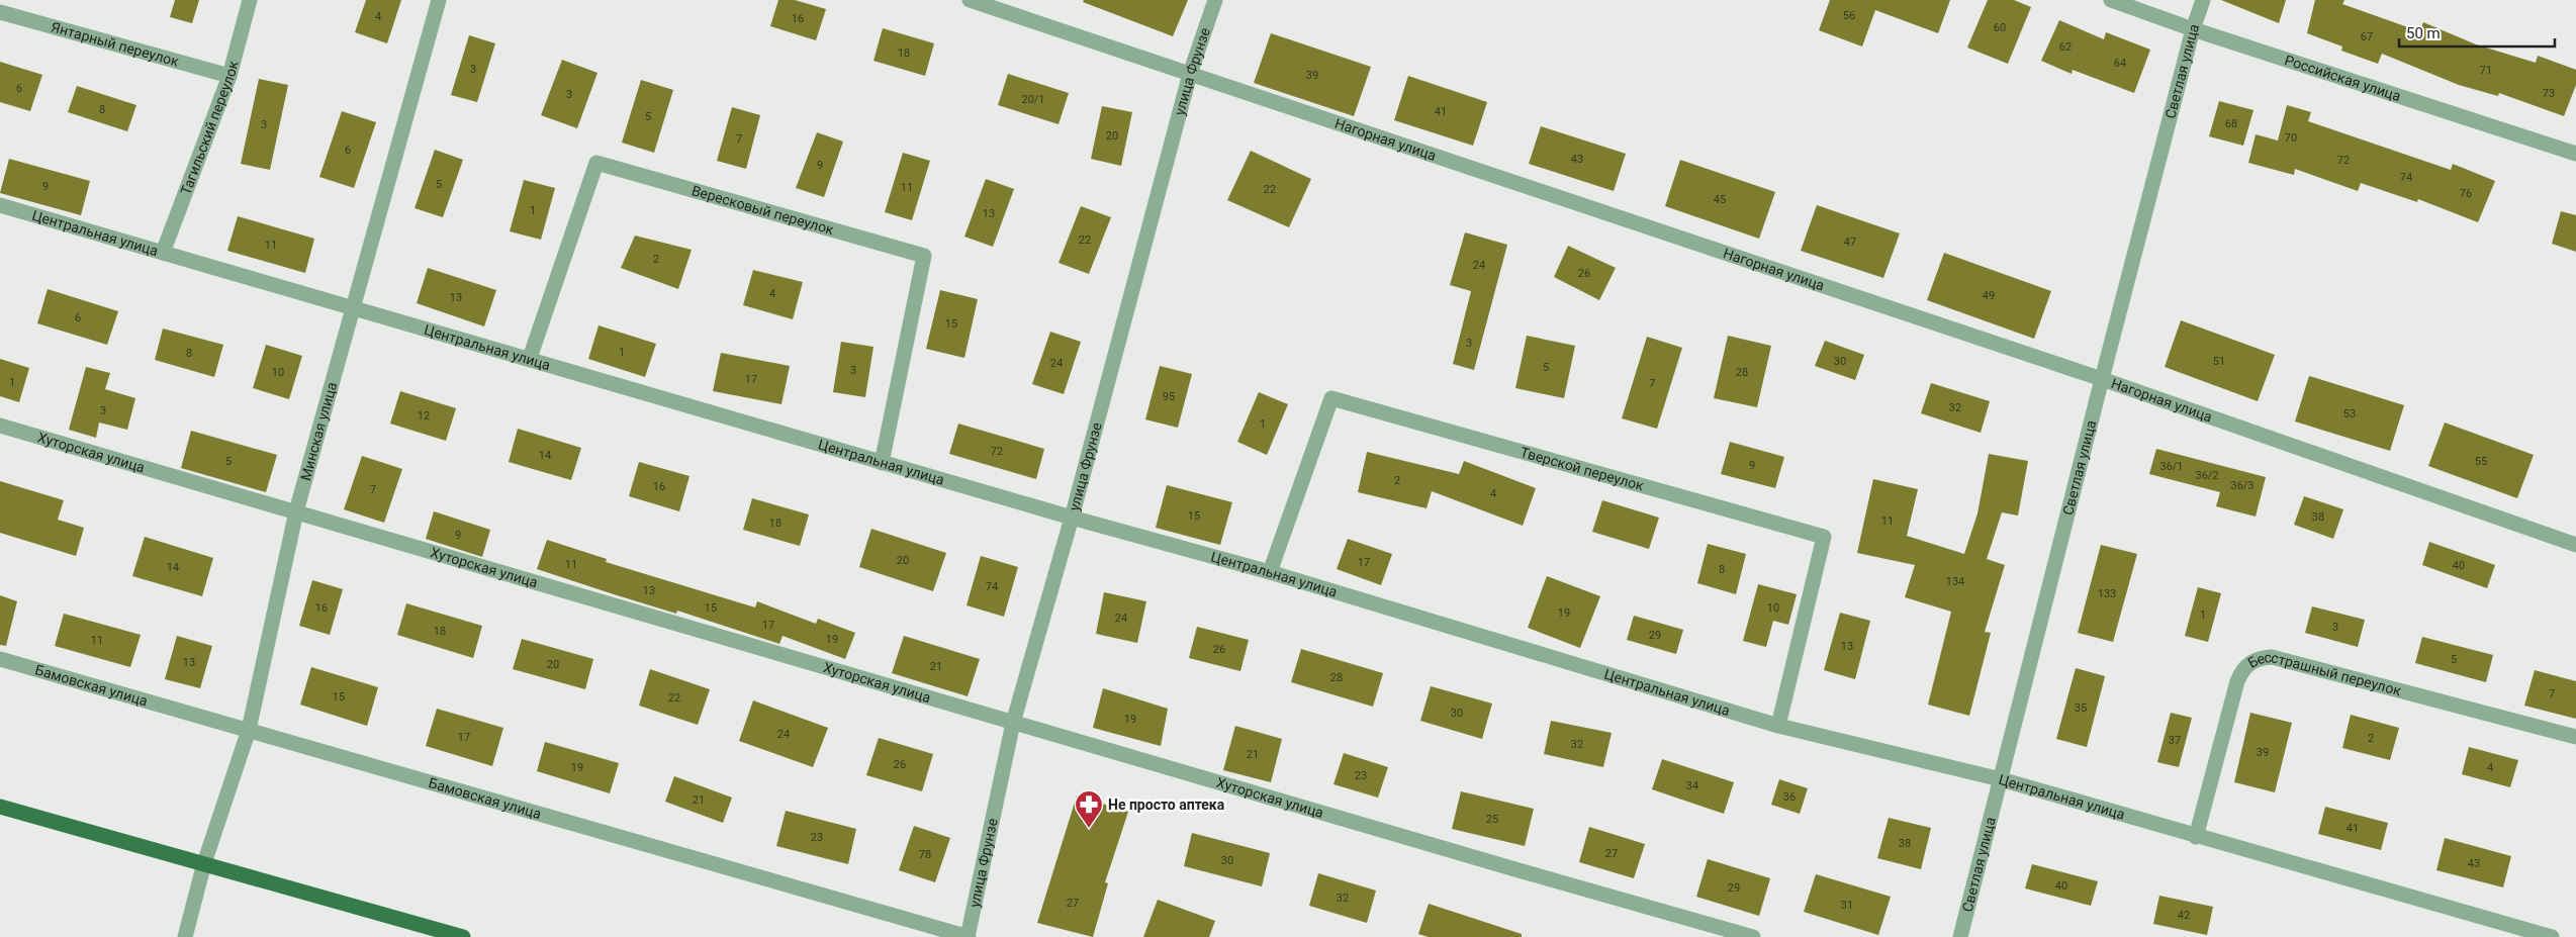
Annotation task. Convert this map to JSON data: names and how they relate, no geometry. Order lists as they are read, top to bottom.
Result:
{
  "streets": {
    "street": [
      "Янтарный переулок",
      "улица Фрунзе",
      "Светлая улица",
      "Российская улица",
      "Тагильский переулок",
      "Нагорная улица",
      "Вересковый переулок",
      "Центральная улица",
      "Минская улица",
      "Хуторская улица",
      "Тверской переулок",
      "Бесстрашный переулок",
      "Бамовская улица"
    ]
  },
  "crossings": [
    ["Янтарный переулок", "Тагильский переулок"],
    ["улица Фрунзе", "Нагорная улица"],
    ["улица Фрунзе", "Центральная улица"],
    ["улица Фрунзе", "Хуторская улица"],
    ["улица Фрунзе", "Бамовская улица"],
    ["Светлая улица", "Российская улица"],
    ["Светлая улица", "Нагорная улица"],
    ["Светлая улица", "Центральная улица"],
    ["Тагильский переулок", "Центральная улица"],
    ["Вересковый переулок", "Центральная улица"],
    ["Центральная улица", "Минская улица"],
    ["Центральная улица", "Тверской переулок"],
    ["Центральная улица", "Бесстрашный переулок"],
    ["Минская улица", "Хуторская улица"],
    ["Минская улица", "Бамовская улица"]
  ],
  "places": {
    "pharmacy": ["Не просто аптека"]
  },
  "house_numbers": [
    "56",
    "4",
    "16",
    "60",
    "67",
    "62",
    "18",
    "64",
    "3",
    "71",
    "39",
    "6",
    "73",
    "3",
    "20/1",
    "8",
    "41",
    "5",
    "68",
    "3",
    "20",
    "70",
    "7",
    "6",
    "43",
    "72",
    "9",
    "74",
    "5",
    "9",
    "11",
    "22",
    "76",
    "45",
    "1",
    "13",
    "22",
    "47",
    "11",
    "2",
    "24",
    "26",
    "4",
    "49",
    "13",
    "6",
    "15",
    "3",
    "1",
    "8",
    "30",
    "51",
    "24",
    "5",
    "3",
    "10",
    "28",
    "17",
    "1",
    "7",
    "95",
    "32",
    "3",
    "53",
    "12",
    "1",
    "72",
    "14",
    "5",
    "55",
    "9",
    "36/1",
    "36/2",
    "2",
    "36/3",
    "16",
    "7",
    "4",
    "15",
    "38",
    "11",
    "18",
    "9",
    "20",
    "17",
    "11",
    "40",
    "14",
    "8",
    "134",
    "74",
    "13",
    "133",
    "16",
    "15",
    "10",
    "19",
    "1",
    "24",
    "17",
    "3",
    "18",
    "29",
    "19",
    "11",
    "13",
    "26",
    "5",
    "13",
    "20",
    "21",
    "28",
    "7",
    "15",
    "22",
    "35",
    "30",
    "19",
    "24",
    "17",
    "2",
    "37",
    "32",
    "39",
    "21",
    "26",
    "19",
    "4",
    "23",
    "34",
    "36",
    "21",
    "25",
    "41",
    "23",
    "38",
    "27",
    "78",
    "30",
    "43",
    "40",
    "29",
    "32",
    "27",
    "31",
    "42"
  ],
  "scale_bar": "50 m"
}
